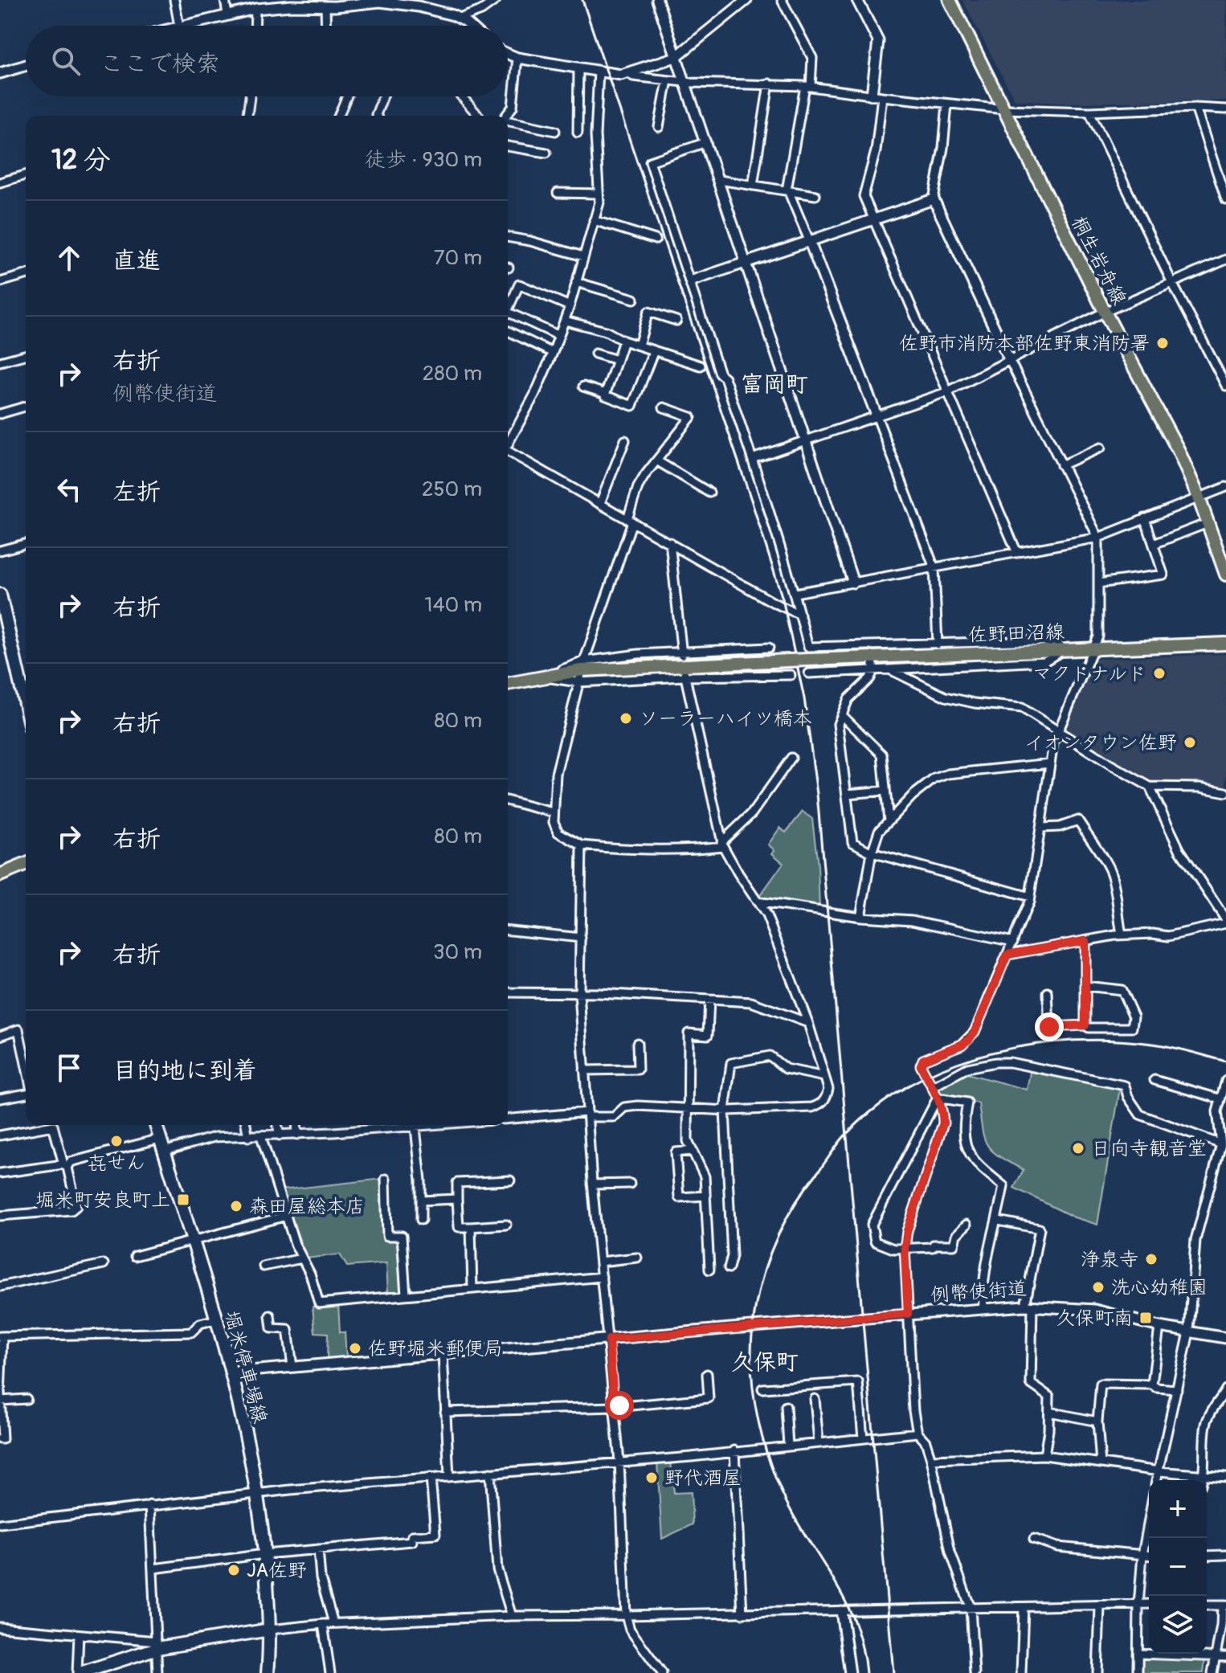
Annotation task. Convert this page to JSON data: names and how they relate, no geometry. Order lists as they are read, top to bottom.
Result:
{
  "streets": {
    "main road": ["桐生岩舟線", "佐野田沼線", "堀米停車場線"],
    "street": ["例幣使街道"]
  },
  "crossings": [
    ["例幣使街道", "堀米停車場線"]
  ],
  "districts": ["富岡町", "久保町"],
  "places": {
    "other": [
      "佐野市消防本部佐野東消防署",
      "マクドナルド",
      "ソーラーハイツ橋本",
      "イオンタウン佐野",
      "㐂せん",
      "日向寺観音堂",
      "森田屋総本店",
      "浄泉寺",
      "洗心幼稚園",
      "佐野堀米郵便局",
      "野代酒屋",
      "JA佐野"
    ],
    "transit": ["堀米町安良町上", "久保町南"]
  },
  "page": {
    "search": "ここで検索",
    "heading": ["12 分", "徒歩 · 930 m"],
    "list": [
      ["直進", "70 m"],
      ["右折", "例幣使街道", "280 m"],
      ["左折", "250 m"],
      ["右折", "140 m"],
      ["右折", "80 m"],
      ["右折", "80 m"],
      ["右折", "30 m"],
      "目的地に到着"
    ],
    "map_buttons": ["+", "−"]
  }
}
